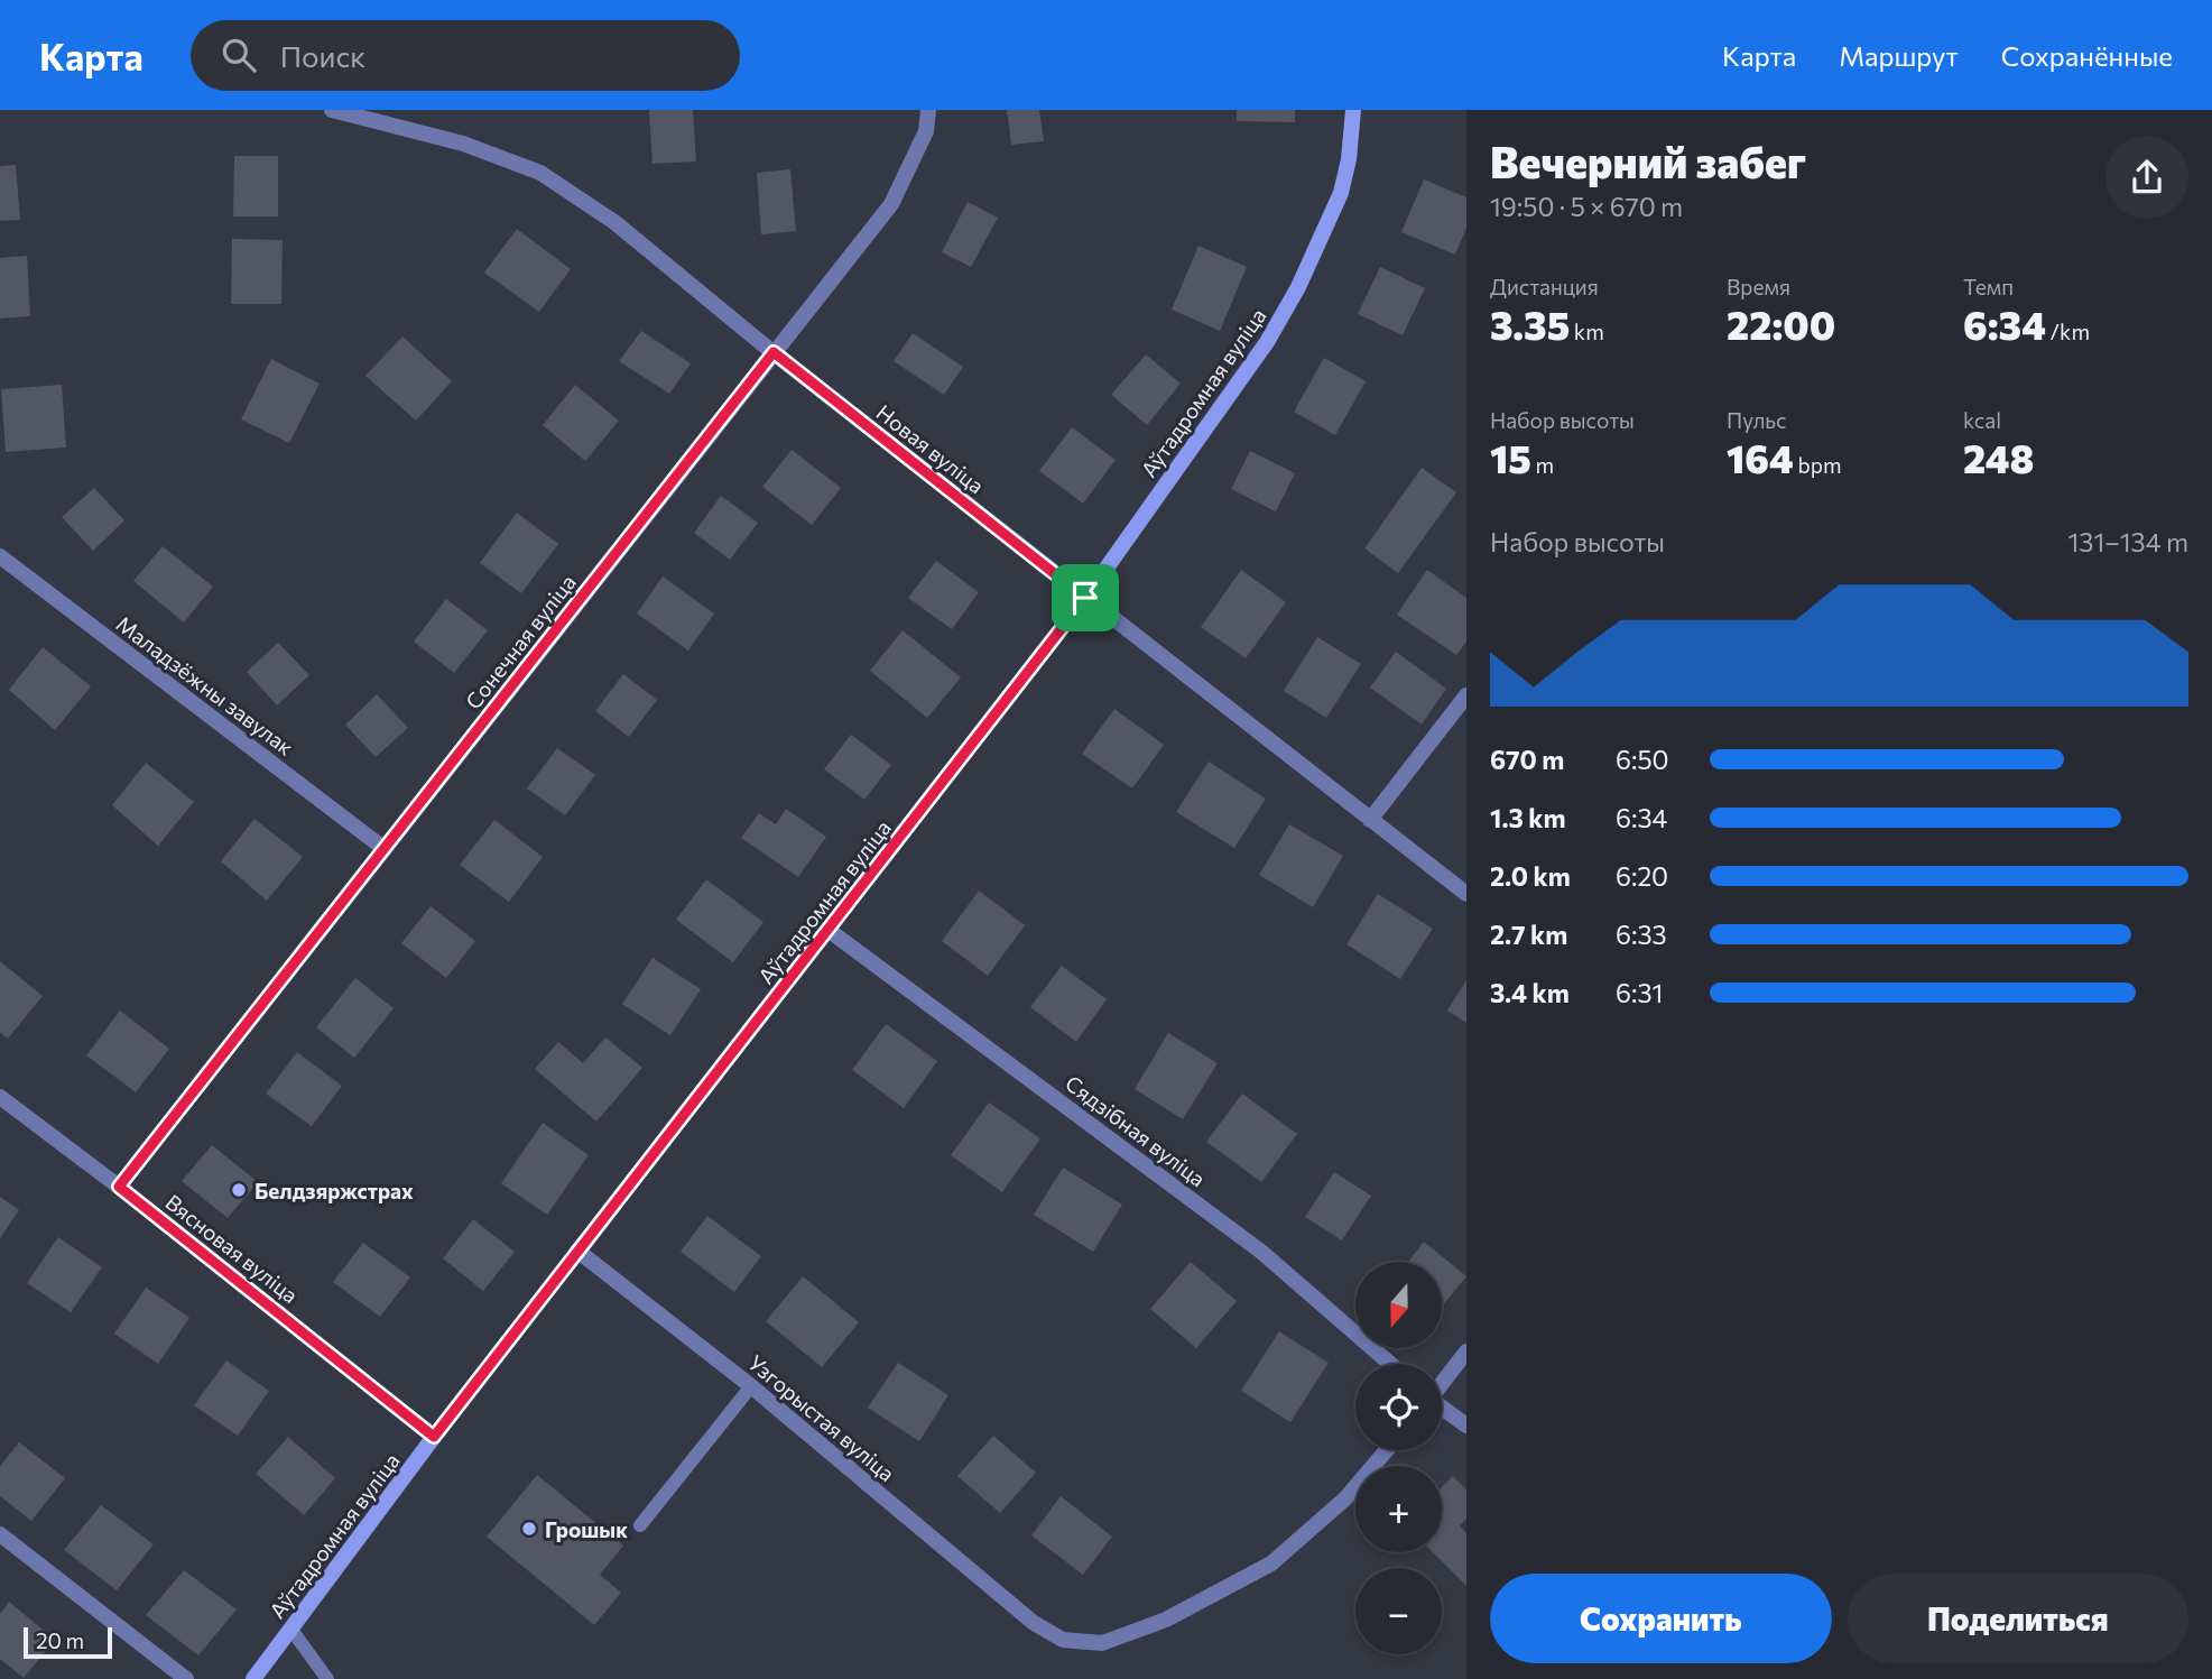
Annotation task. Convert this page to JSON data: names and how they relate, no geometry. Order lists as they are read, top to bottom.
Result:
{
  "streets": {
    "street": [
      "Аўтадромная вуліца",
      "Новая вуліца",
      "Сонечная вуліца",
      "Маладзёжны завулак",
      "Сядзібная вуліца",
      "Вясновая вуліца",
      "Узгорыстая вуліца"
    ]
  },
  "crossings": [
    ["Аўтадромная вуліца", "Новая вуліца"],
    ["Аўтадромная вуліца", "Сядзібная вуліца"],
    ["Аўтадромная вуліца", "Вясновая вуліца"],
    ["Аўтадромная вуліца", "Узгорыстая вуліца"],
    ["Новая вуліца", "Сонечная вуліца"],
    ["Сонечная вуліца", "Маладзёжны завулак"],
    ["Сонечная вуліца", "Вясновая вуліца"]
  ],
  "places": ["Белдзяржстрах", "Грошык"],
  "scale_bar": "20 m",
  "north": "bottom",
  "page": {
    "header": "Карта",
    "search": "Поиск",
    "nav": ["Карта", "Маршрут", "Сохранённые"],
    "heading": ["Вечерний забег", "19:50 · 5 × 670 m"],
    "stats": [
      ["Дистанция", "3.35 km"],
      ["Время", "22:00"],
      ["Темп", "6:34 /km"],
      ["Набор высоты", "15 m"],
      ["Пульс", "164 bpm"],
      ["kcal", "248"]
    ],
    "chart": ["Набор высоты", "131–134 m"],
    "list": [
      {
        "name": "670 m",
        "note": "6:50"
      },
      {
        "name": "1.3 km",
        "note": "6:34"
      },
      {
        "name": "2.0 km",
        "note": "6:20"
      },
      {
        "name": "2.7 km",
        "note": "6:33"
      },
      {
        "name": "3.4 km",
        "note": "6:31"
      }
    ],
    "map_buttons": ["+", "−"],
    "buttons": ["Сохранить", "Поделиться"],
    "scale": "20 m"
  }
}
